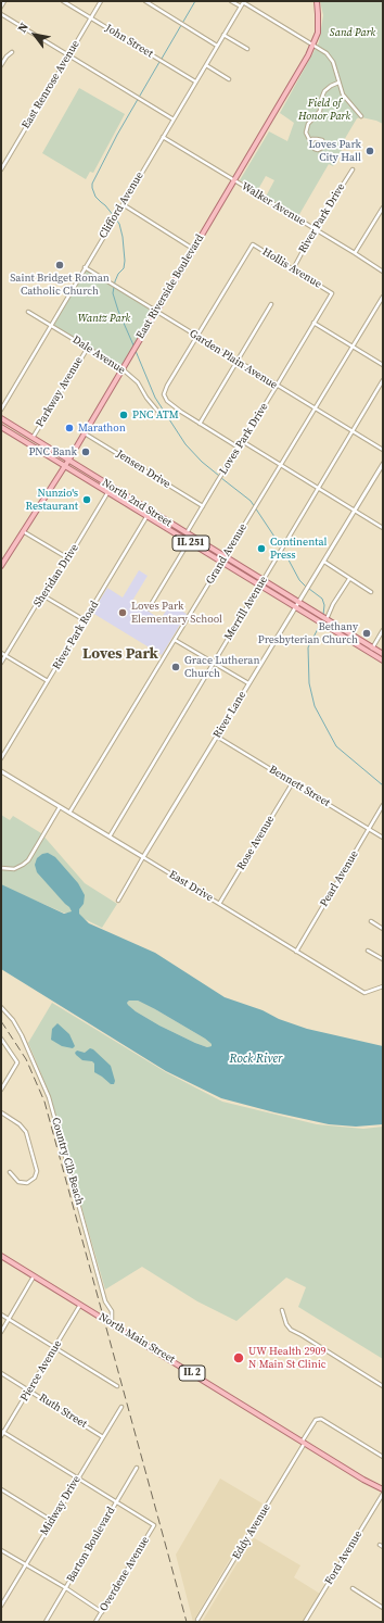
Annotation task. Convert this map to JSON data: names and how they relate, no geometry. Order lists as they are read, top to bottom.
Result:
{
  "streets": {
    "main road": [
      "East Riverside Boulevard",
      "North 2nd Street",
      "IL 251",
      "North Main Street",
      "IL 2"
    ],
    "street": [
      "John Street",
      "East Renrose Avenue",
      "Walker Avenue",
      "Clifford Avenue",
      "River Park Drive",
      "Hollis Avenue",
      "Dale Avenue",
      "Garden Plain Avenue",
      "Parkway Avenue",
      "Loves Park Drive",
      "Jensen Drive",
      "Grand Avenue",
      "Sheridan Drive",
      "Merrill Avenue",
      "River Park Road",
      "River Lane",
      "Bennett Street",
      "Rose Avenue",
      "Pearl Avenue",
      "East Drive",
      "Country Clb Beach",
      "Pierce Avenue",
      "Ruth Street",
      "Midway Drive",
      "Eddy Avenue",
      "Barton Boulevard",
      "Ford Avenue",
      "Overdene Avenue"
    ]
  },
  "crossings": [
    ["John Street", "East Renrose Avenue"],
    ["John Street", "Clifford Avenue"],
    ["Walker Avenue", "Clifford Avenue"],
    ["Walker Avenue", "River Park Drive"],
    ["Walker Avenue", "East Riverside Boulevard"],
    ["Clifford Avenue", "Dale Avenue"],
    ["Clifford Avenue", "Garden Plain Avenue"],
    ["River Park Drive", "Hollis Avenue"],
    ["Hollis Avenue", "Garden Plain Avenue"],
    ["Hollis Avenue", "Loves Park Drive"],
    ["East Riverside Boulevard", "Dale Avenue"],
    ["East Riverside Boulevard", "Garden Plain Avenue"],
    ["East Riverside Boulevard", "Jensen Drive"],
    ["East Riverside Boulevard", "North 2nd Street"],
    ["Dale Avenue", "Parkway Avenue"],
    ["Garden Plain Avenue", "Loves Park Drive"],
    ["Garden Plain Avenue", "Grand Avenue"],
    ["Garden Plain Avenue", "Merrill Avenue"],
    ["Parkway Avenue", "North 2nd Street"],
    ["Loves Park Drive", "Jensen Drive"],
    ["Loves Park Drive", "North 2nd Street"],
    ["North 2nd Street", "Grand Avenue"],
    ["North 2nd Street", "Sheridan Drive"],
    ["North 2nd Street", "Merrill Avenue"],
    ["North 2nd Street", "River Park Road"],
    ["North 2nd Street", "River Lane"],
    ["Grand Avenue", "East Drive"],
    ["Merrill Avenue", "East Drive"],
    ["River Lane", "Bennett Street"],
    ["River Lane", "East Drive"],
    ["Bennett Street", "Rose Avenue"],
    ["Bennett Street", "Pearl Avenue"],
    ["Rose Avenue", "East Drive"],
    ["Pearl Avenue", "East Drive"],
    ["Country Clb Beach", "North Main Street"],
    ["North Main Street", "Pierce Avenue"],
    ["North Main Street", "Eddy Avenue"],
    ["Pierce Avenue", "Ruth Street"],
    ["Ruth Street", "Midway Drive"],
    ["Barton Boulevard", "Overdene Avenue"]
  ],
  "districts": ["Loves Park"],
  "water": ["Rock River"],
  "parks": ["Sand Park", "Field of Honor Park", "Wantz Park"],
  "places": [
    "Loves Park City Hall",
    "Saint Bridget Roman Catholic Church",
    "PNC ATM",
    "Marathon",
    "PNC Bank",
    "Nunzio's Restaurant",
    "Continental Press",
    "Loves Park Elementary School",
    "Bethany Presbyterian Church",
    "Grace Lutheran Church",
    "UW Health 2909 N Main St Clinic"
  ],
  "north": "top left"
}
